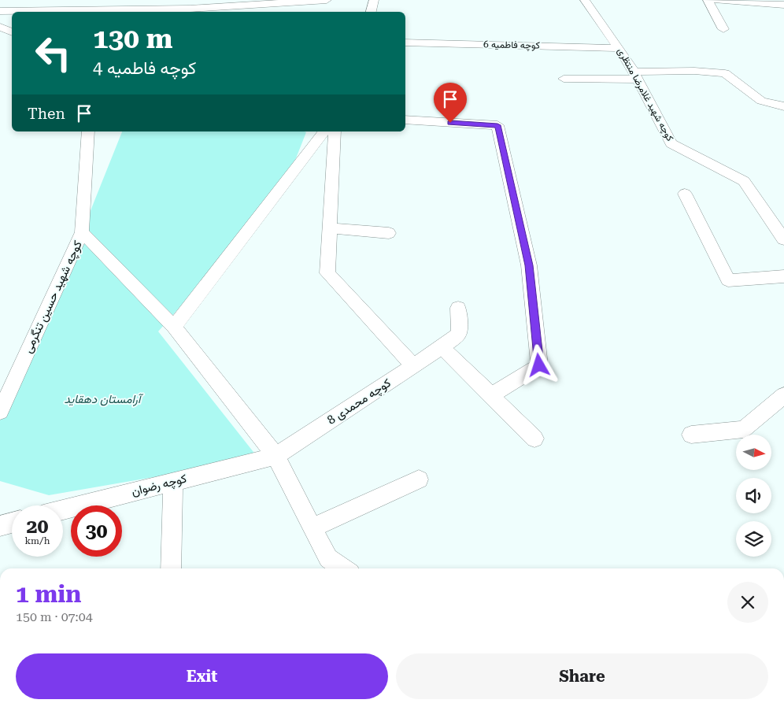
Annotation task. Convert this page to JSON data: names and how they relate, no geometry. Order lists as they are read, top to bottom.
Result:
{
  "streets": {
    "street": [
      "کوچه فاطمیه 6",
      "کوچه شهید غلامرضا منتظری",
      "کوچه شهید حسین تنگرمی",
      "کوچه محمدی 8",
      "کوچه رضوان"
    ]
  },
  "crossings": [
    ["کوچه فاطمیه 6", "کوچه شهید غلامرضا منتظری"],
    ["کوچه محمدی 8", "کوچه رضوان"]
  ],
  "parks": ["آرامستان دهقاید"],
  "north": "right",
  "page": {
    "turn": ["130 m", "کوچه فاطمیه 4"],
    "then": "Then",
    "speed": "20 km/h",
    "limit": "30",
    "heading": ["1 min", "150 m · 07:04"],
    "buttons": ["Exit", "Share"]
  }
}
